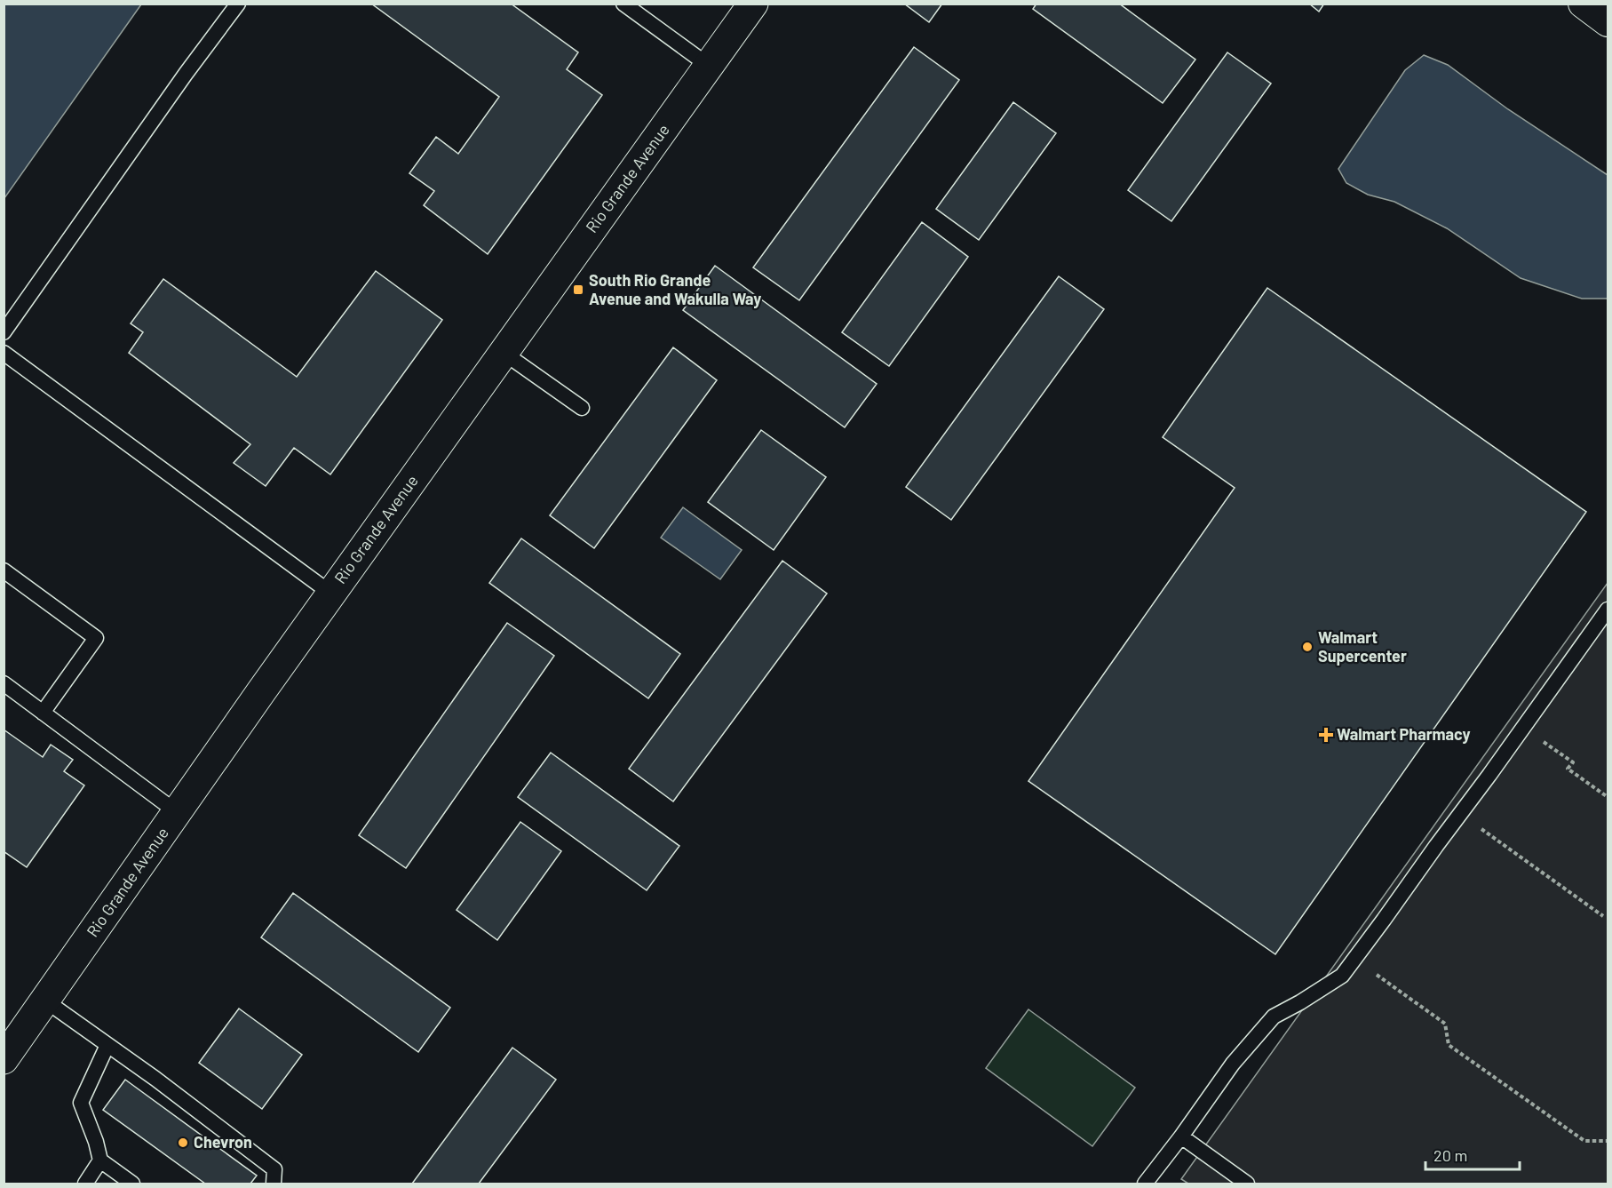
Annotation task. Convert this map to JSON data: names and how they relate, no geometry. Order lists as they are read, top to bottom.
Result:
{
  "streets": {
    "street": ["Rio Grande Avenue"]
  },
  "places": {
    "transit": ["South Rio Grande Avenue and Wakulla Way"],
    "other": ["Walmart Supercenter", "Chevron"],
    "health": ["Walmart Pharmacy"]
  },
  "scale_bar": "20 m"
}
